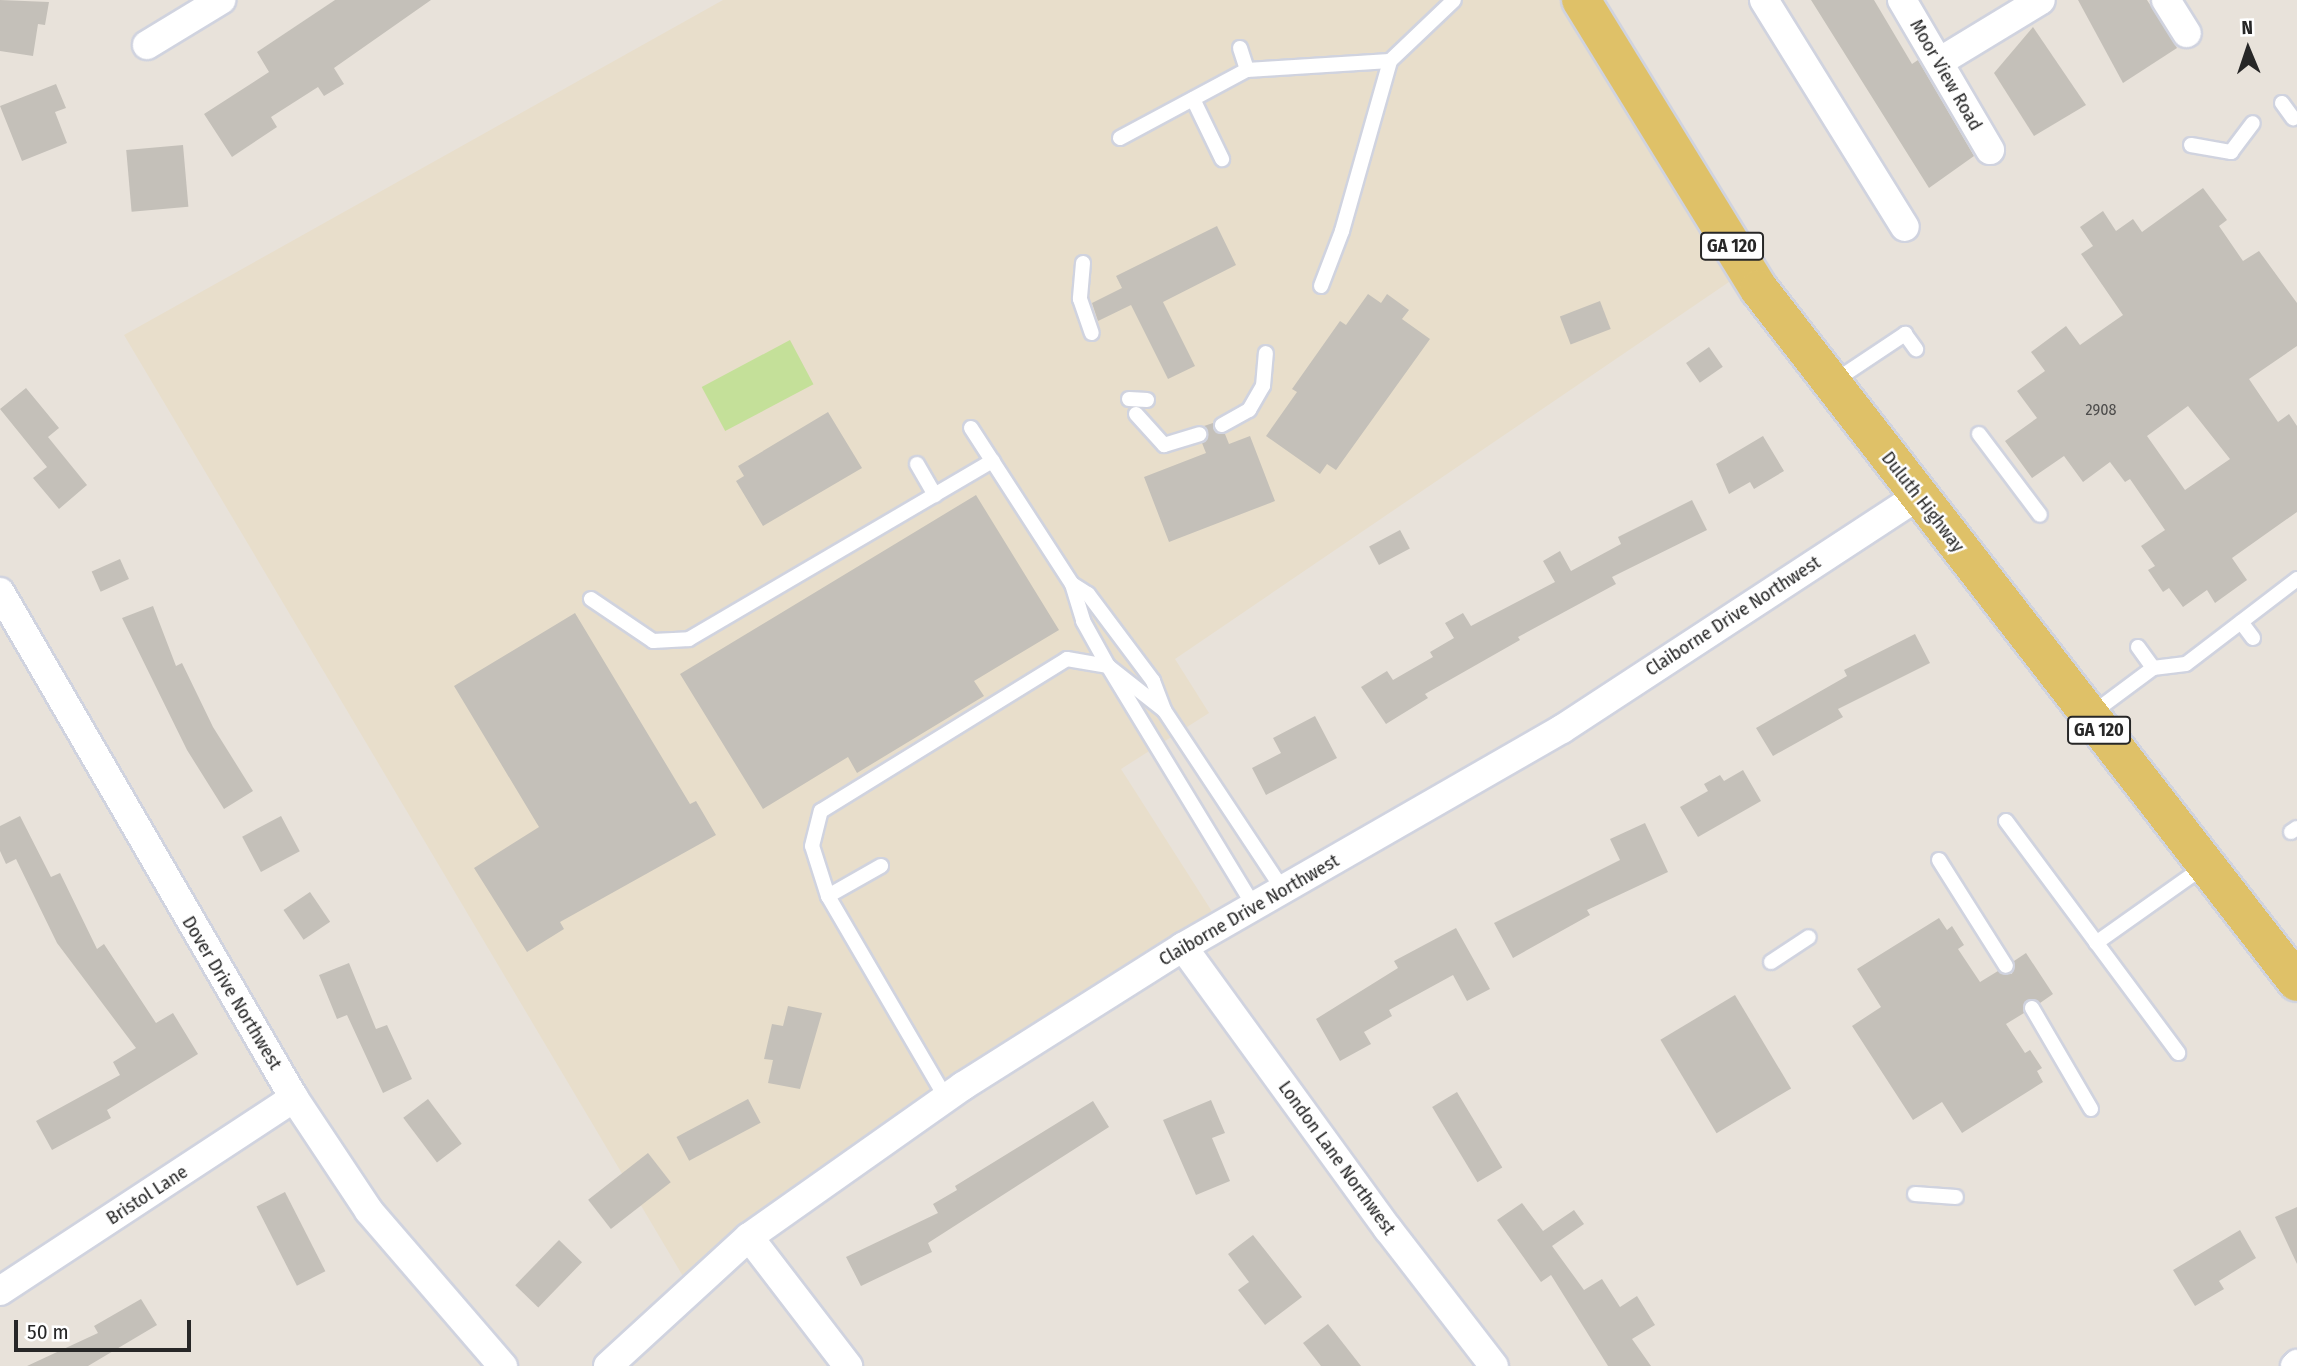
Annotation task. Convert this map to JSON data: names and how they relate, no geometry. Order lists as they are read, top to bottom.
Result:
{
  "streets": {
    "main road": ["GA 120", "Duluth Highway"],
    "street": [
      "Moor View Road",
      "Claiborne Drive Northwest",
      "Dover Drive Northwest",
      "London Lane Northwest",
      "Bristol Lane"
    ]
  },
  "crossings": [
    ["Duluth Highway", "Claiborne Drive Northwest"],
    ["Claiborne Drive Northwest", "London Lane Northwest"],
    ["Dover Drive Northwest", "Bristol Lane"]
  ],
  "house_numbers": ["2908"],
  "scale_bar": "50 m",
  "north": "top"
}
